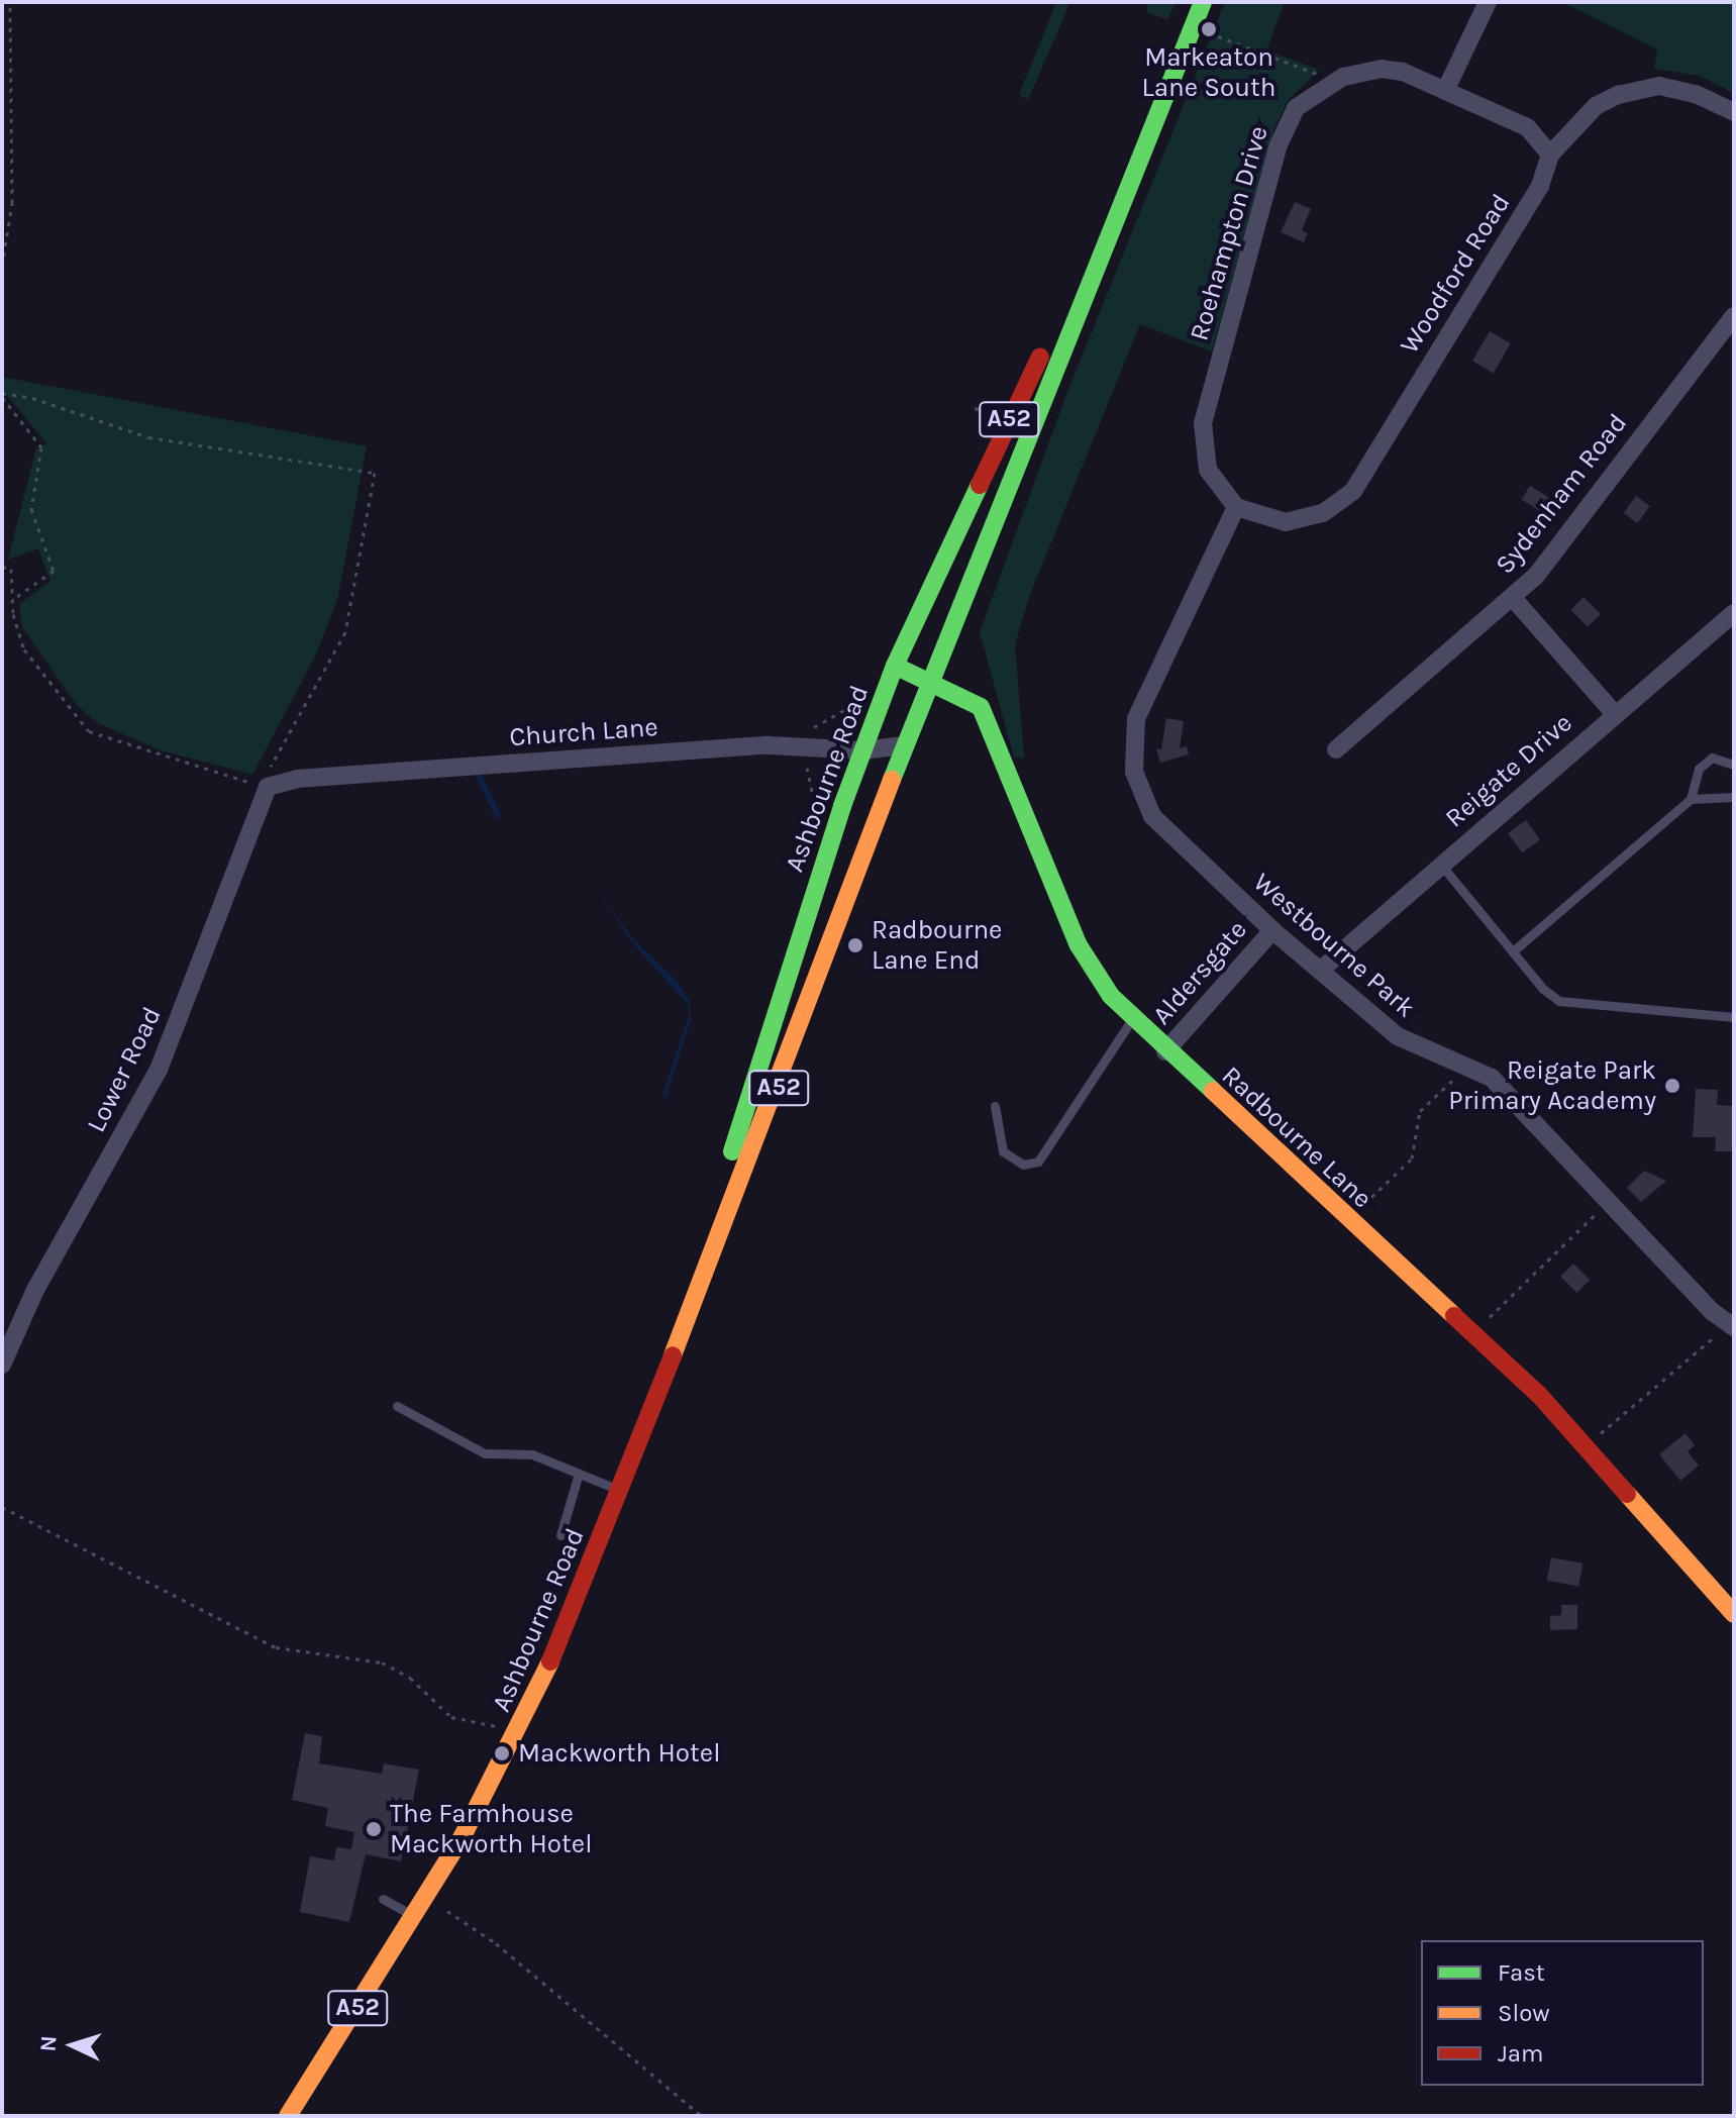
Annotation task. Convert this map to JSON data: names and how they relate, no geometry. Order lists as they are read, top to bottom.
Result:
{
  "streets": {
    "main road": ["A52", "Ashbourne Road", "Radbourne Lane"],
    "street": [
      "Roehampton Drive",
      "Woodford Road",
      "Sydenham Road",
      "Church Lane",
      "Reigate Drive",
      "Westbourne Park",
      "Aldersgate",
      "Lower Road"
    ]
  },
  "crossings": [
    ["Roehampton Drive", "Woodford Road"],
    ["Roehampton Drive", "Westbourne Park"],
    ["Woodford Road", "Westbourne Park"],
    ["Church Lane", "Ashbourne Road"],
    ["Church Lane", "Lower Road"],
    ["Reigate Drive", "Westbourne Park"],
    ["Ashbourne Road", "Radbourne Lane"],
    ["Westbourne Park", "Aldersgate"],
    ["Aldersgate", "Radbourne Lane"]
  ],
  "places": [
    "Markeaton Lane South",
    "Radbourne Lane End",
    "Reigate Park Primary Academy",
    "Mackworth Hotel",
    "The Farmhouse Mackworth Hotel"
  ],
  "legend": ["Fast", "Slow", "Jam"],
  "north": "left"
}
